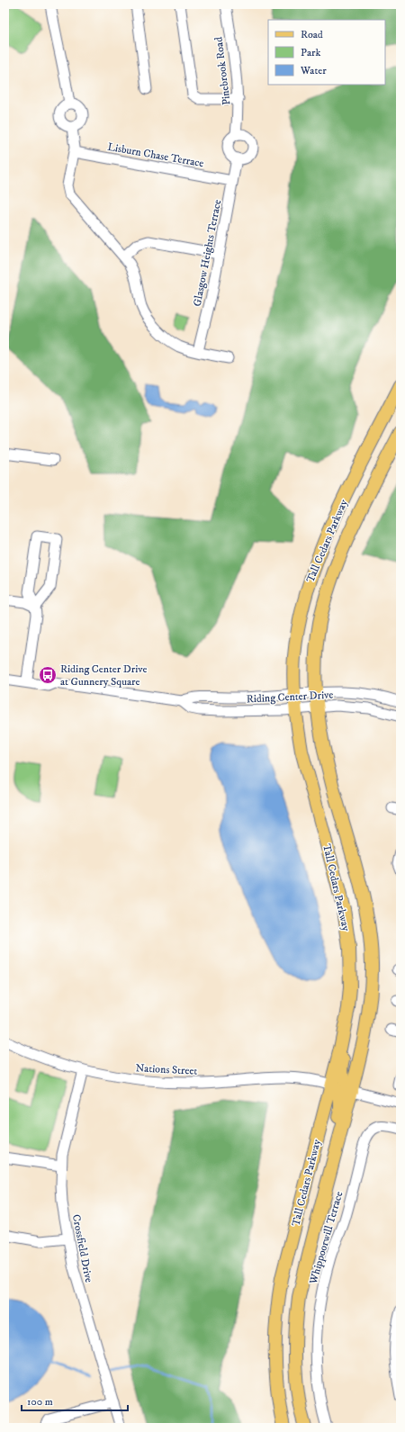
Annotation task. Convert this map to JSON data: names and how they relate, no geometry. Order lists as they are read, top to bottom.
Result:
{
  "streets": {
    "main road": ["Tall Cedars Parkway"],
    "street": [
      "Pinebrook Road",
      "Lisburn Chase Terrace",
      "Glasgow Heights Terrace",
      "Riding Center Drive",
      "Nations Street",
      "Whippoorwill Terrace",
      "Crossfield Drive"
    ]
  },
  "crossings": [
    ["Pinebrook Road", "Glasgow Heights Terrace"],
    ["Lisburn Chase Terrace", "Glasgow Heights Terrace"],
    ["Tall Cedars Parkway", "Riding Center Drive"],
    ["Tall Cedars Parkway", "Nations Street"],
    ["Nations Street", "Crossfield Drive"]
  ],
  "places": {
    "bus stop": ["Riding Center Drive at Gunnery Square"]
  },
  "legend": ["Road", "Park", "Water"],
  "scale_bar": "100 m"
}
